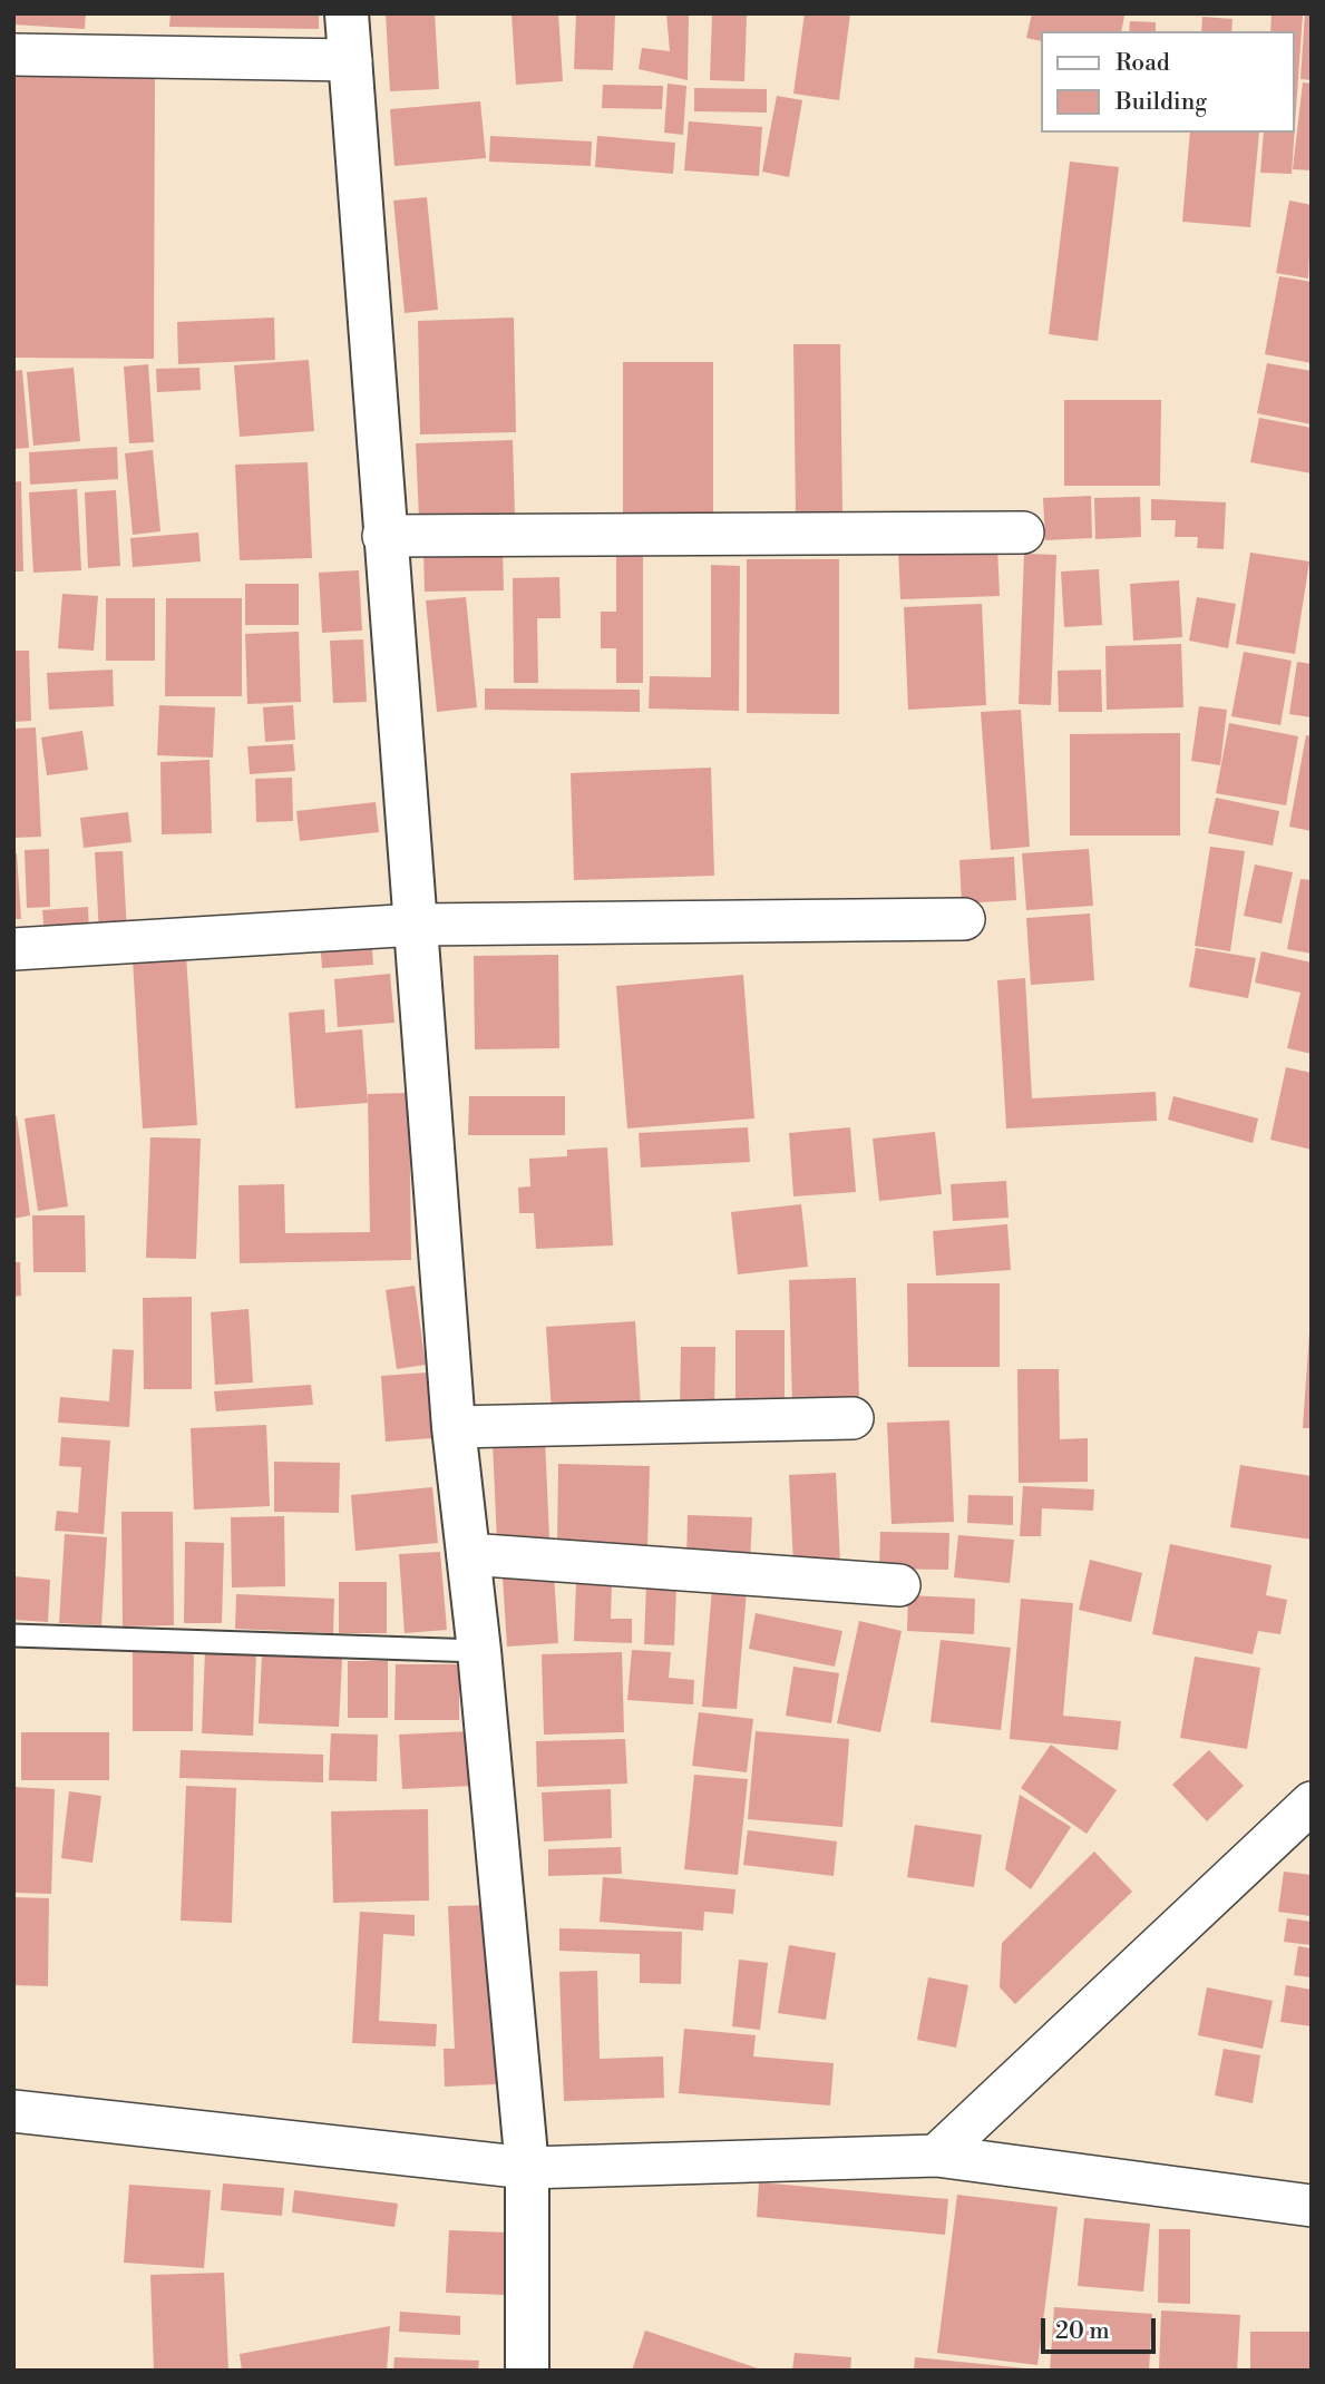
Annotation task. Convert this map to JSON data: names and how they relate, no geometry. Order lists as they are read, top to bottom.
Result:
{
  "legend": ["Road", "Building"],
  "scale_bar": "20 m"
}
